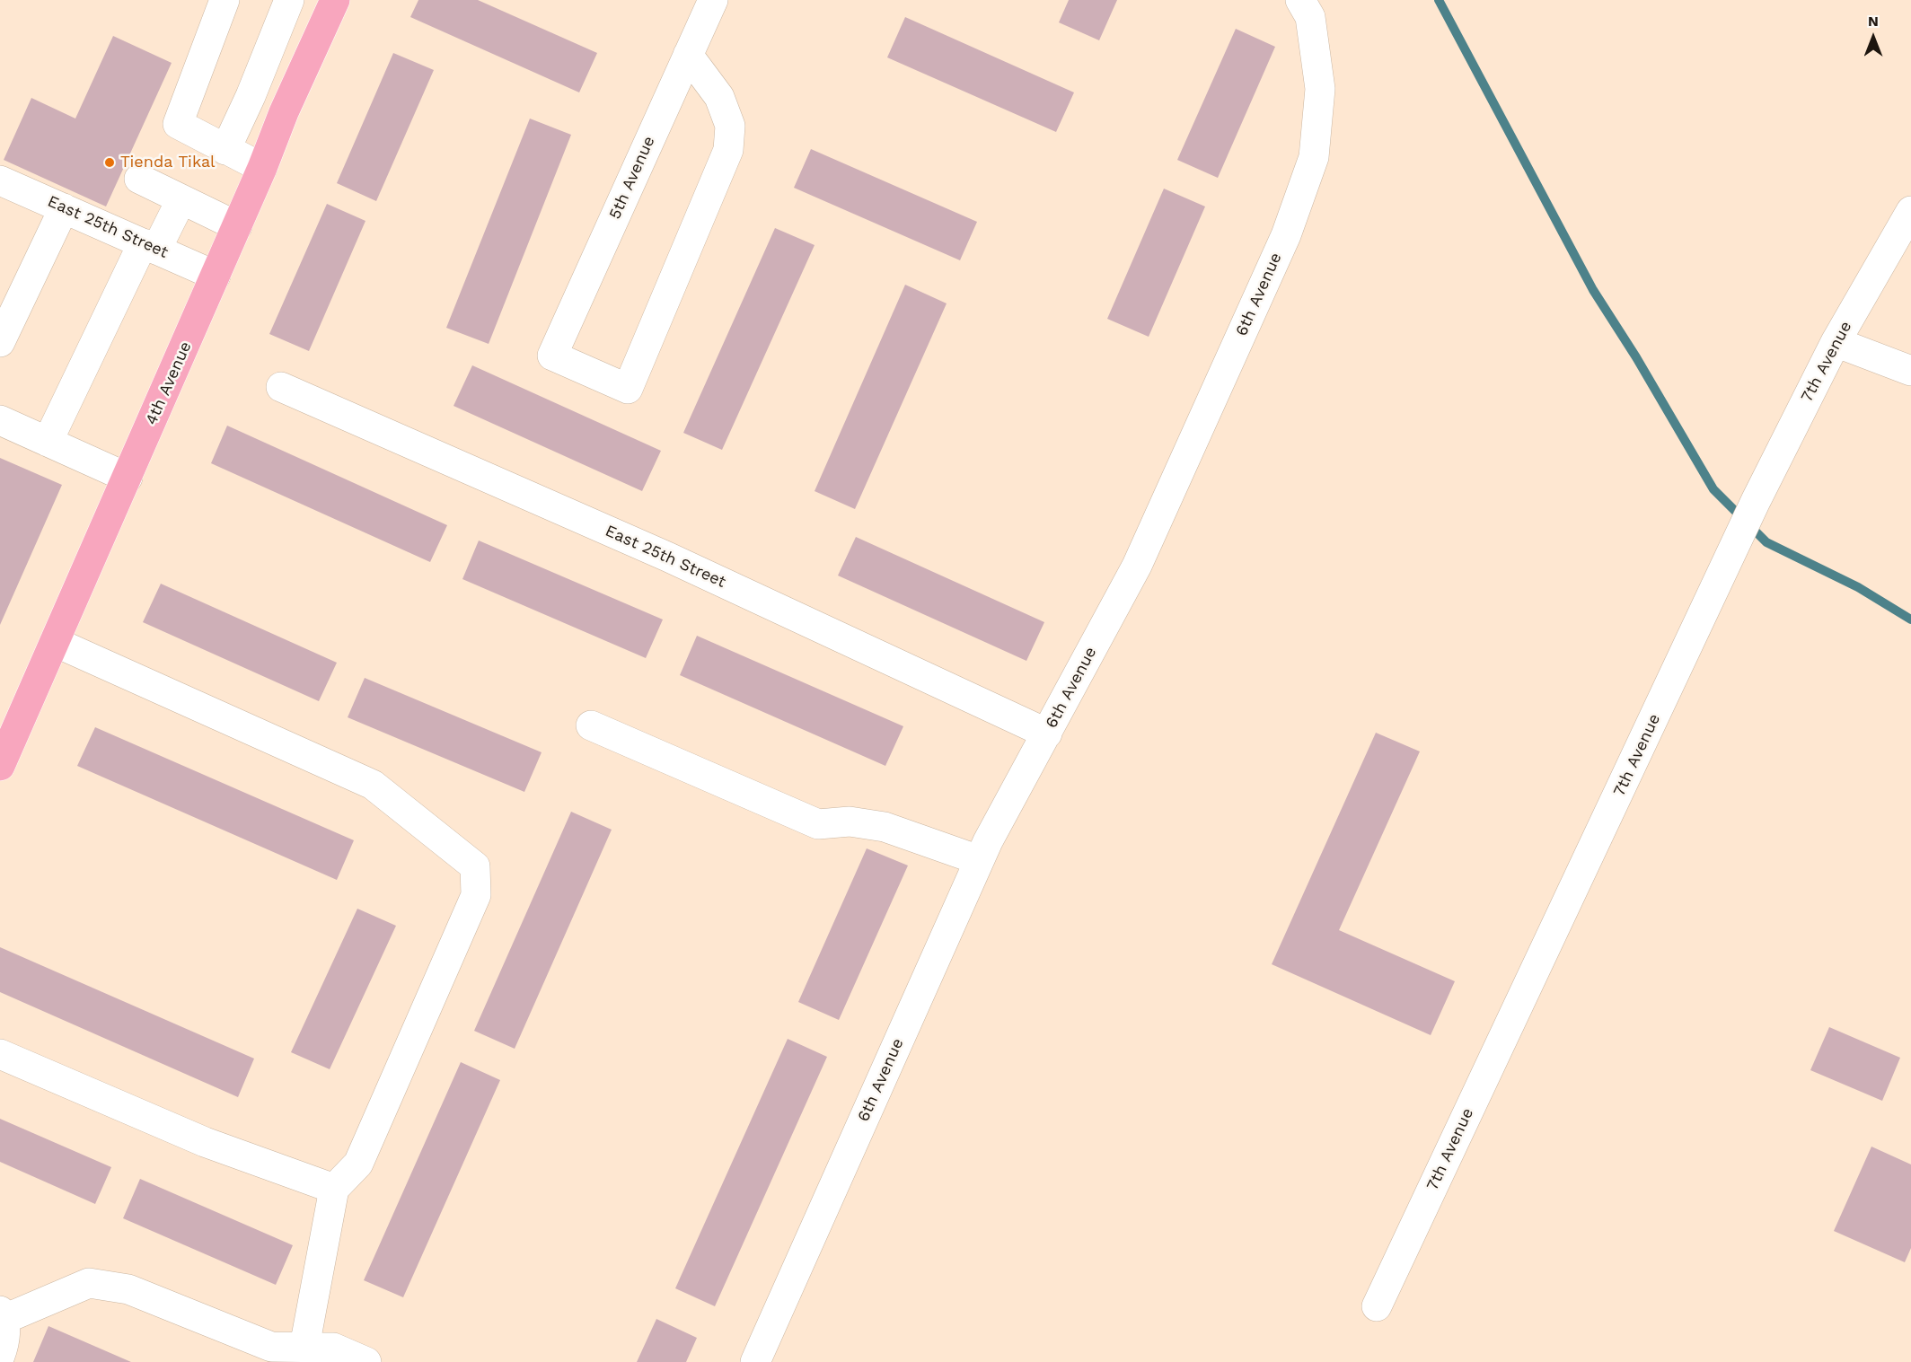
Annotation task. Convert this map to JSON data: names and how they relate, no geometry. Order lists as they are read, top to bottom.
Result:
{
  "streets": {
    "main road": ["4th Avenue"],
    "street": [
      "5th Avenue",
      "East 25th Street",
      "6th Avenue",
      "7th Avenue"
    ]
  },
  "crossings": [
    ["East 25th Street", "6th Avenue"],
    ["East 25th Street", "4th Avenue"]
  ],
  "places": ["Tienda Tikal"],
  "north": "top"
}
